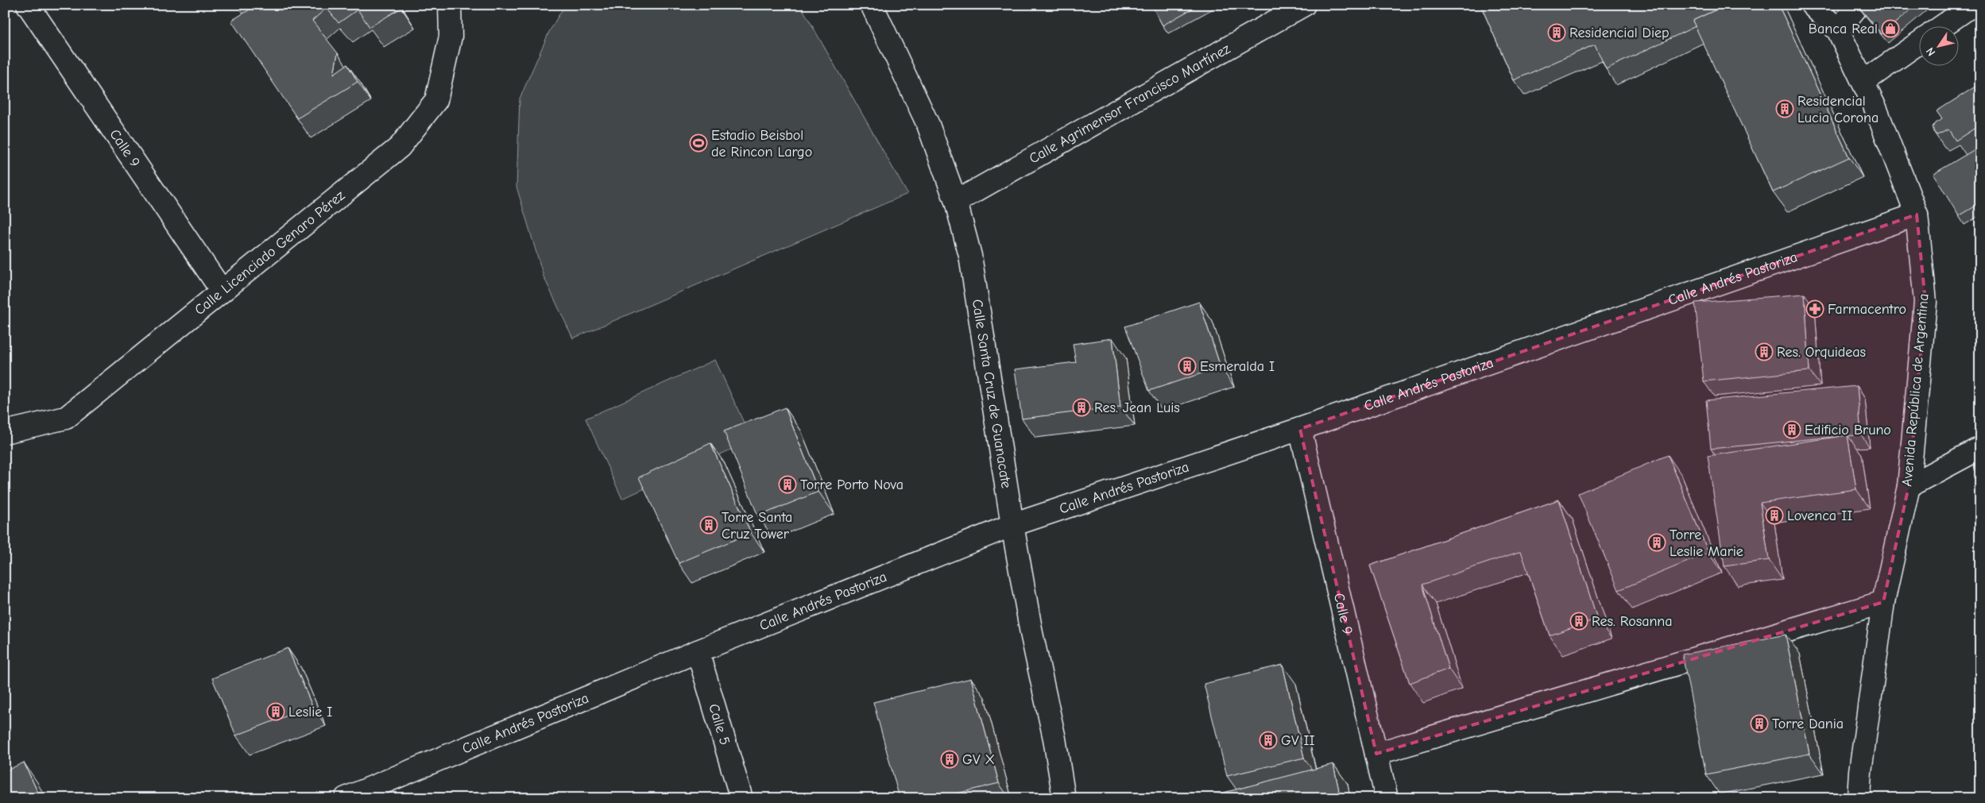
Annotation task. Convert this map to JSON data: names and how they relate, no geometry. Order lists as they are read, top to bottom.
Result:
{
  "streets": {
    "street": [
      "Calle Agrimensor Francisco Martínez",
      "Calle 9",
      "Calle Licenciado Genaro Pérez",
      "Calle Andrés Pastoriza",
      "Avenida República de Argentina",
      "Calle Santa Cruz de Guanacate",
      "Calle 5"
    ]
  },
  "crossings": [
    ["Calle Agrimensor Francisco Martínez", "Calle Santa Cruz de Guanacate"],
    ["Calle 9", "Calle Licenciado Genaro Pérez"],
    ["Calle 9", "Calle Andrés Pastoriza"],
    ["Calle Andrés Pastoriza", "Avenida República de Argentina"],
    ["Calle Andrés Pastoriza", "Calle Santa Cruz de Guanacate"],
    ["Calle Andrés Pastoriza", "Calle 5"]
  ],
  "places": {
    "shop": ["Banca Real"],
    "building": [
      "Residencial Diep",
      "Residencial Lucia Corona",
      "Res. Orquideas",
      "Esmeralda I",
      "Res. Jean Luis",
      "Edificio Bruno",
      "Torre Porto Nova",
      "Lovenca II",
      "Torre Santa Cruz Tower",
      "Torre Leslie Marie",
      "Res. Rosanna",
      "Leslie I",
      "Torre Dania",
      "GV II",
      "GV X"
    ],
    "sports": ["Estadio Beisbol de Rincon Largo"],
    "pharmacy": ["Farmacentro"]
  },
  "north": "bottom left"
}
